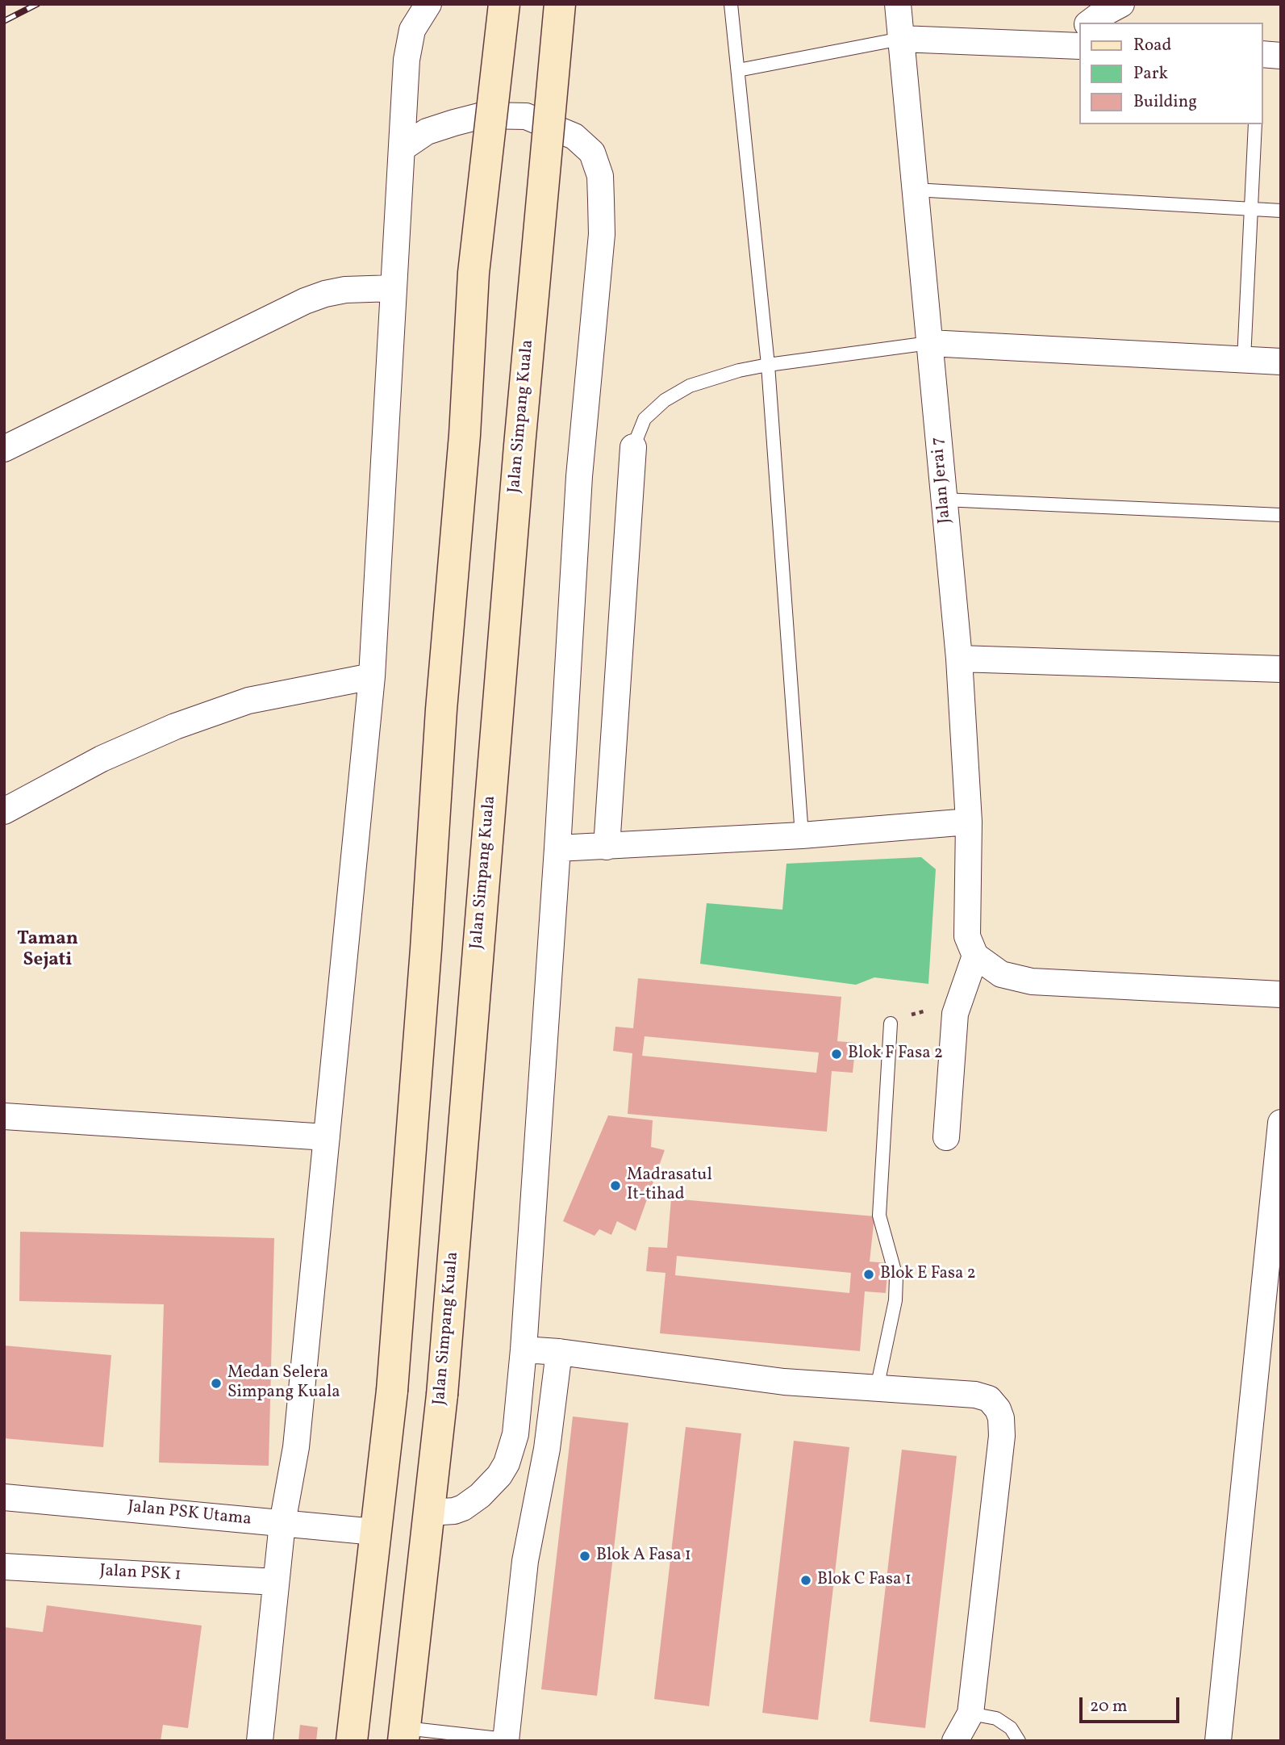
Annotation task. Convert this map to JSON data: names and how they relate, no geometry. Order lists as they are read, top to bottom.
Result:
{
  "streets": {
    "main road": ["Jalan Simpang Kuala"],
    "street": ["Jalan Jerai 7", "Jalan PSK Utama", "Jalan PSK 1"]
  },
  "districts": ["Taman Sejati"],
  "places": [
    "Blok F Fasa 2",
    "Madrasatul It-tihad",
    "Blok E Fasa 2",
    "Medan Selera Simpang Kuala",
    "Blok A Fasa 1",
    "Blok C Fasa 1"
  ],
  "legend": ["Road", "Park", "Building"],
  "scale_bar": "20 m"
}
